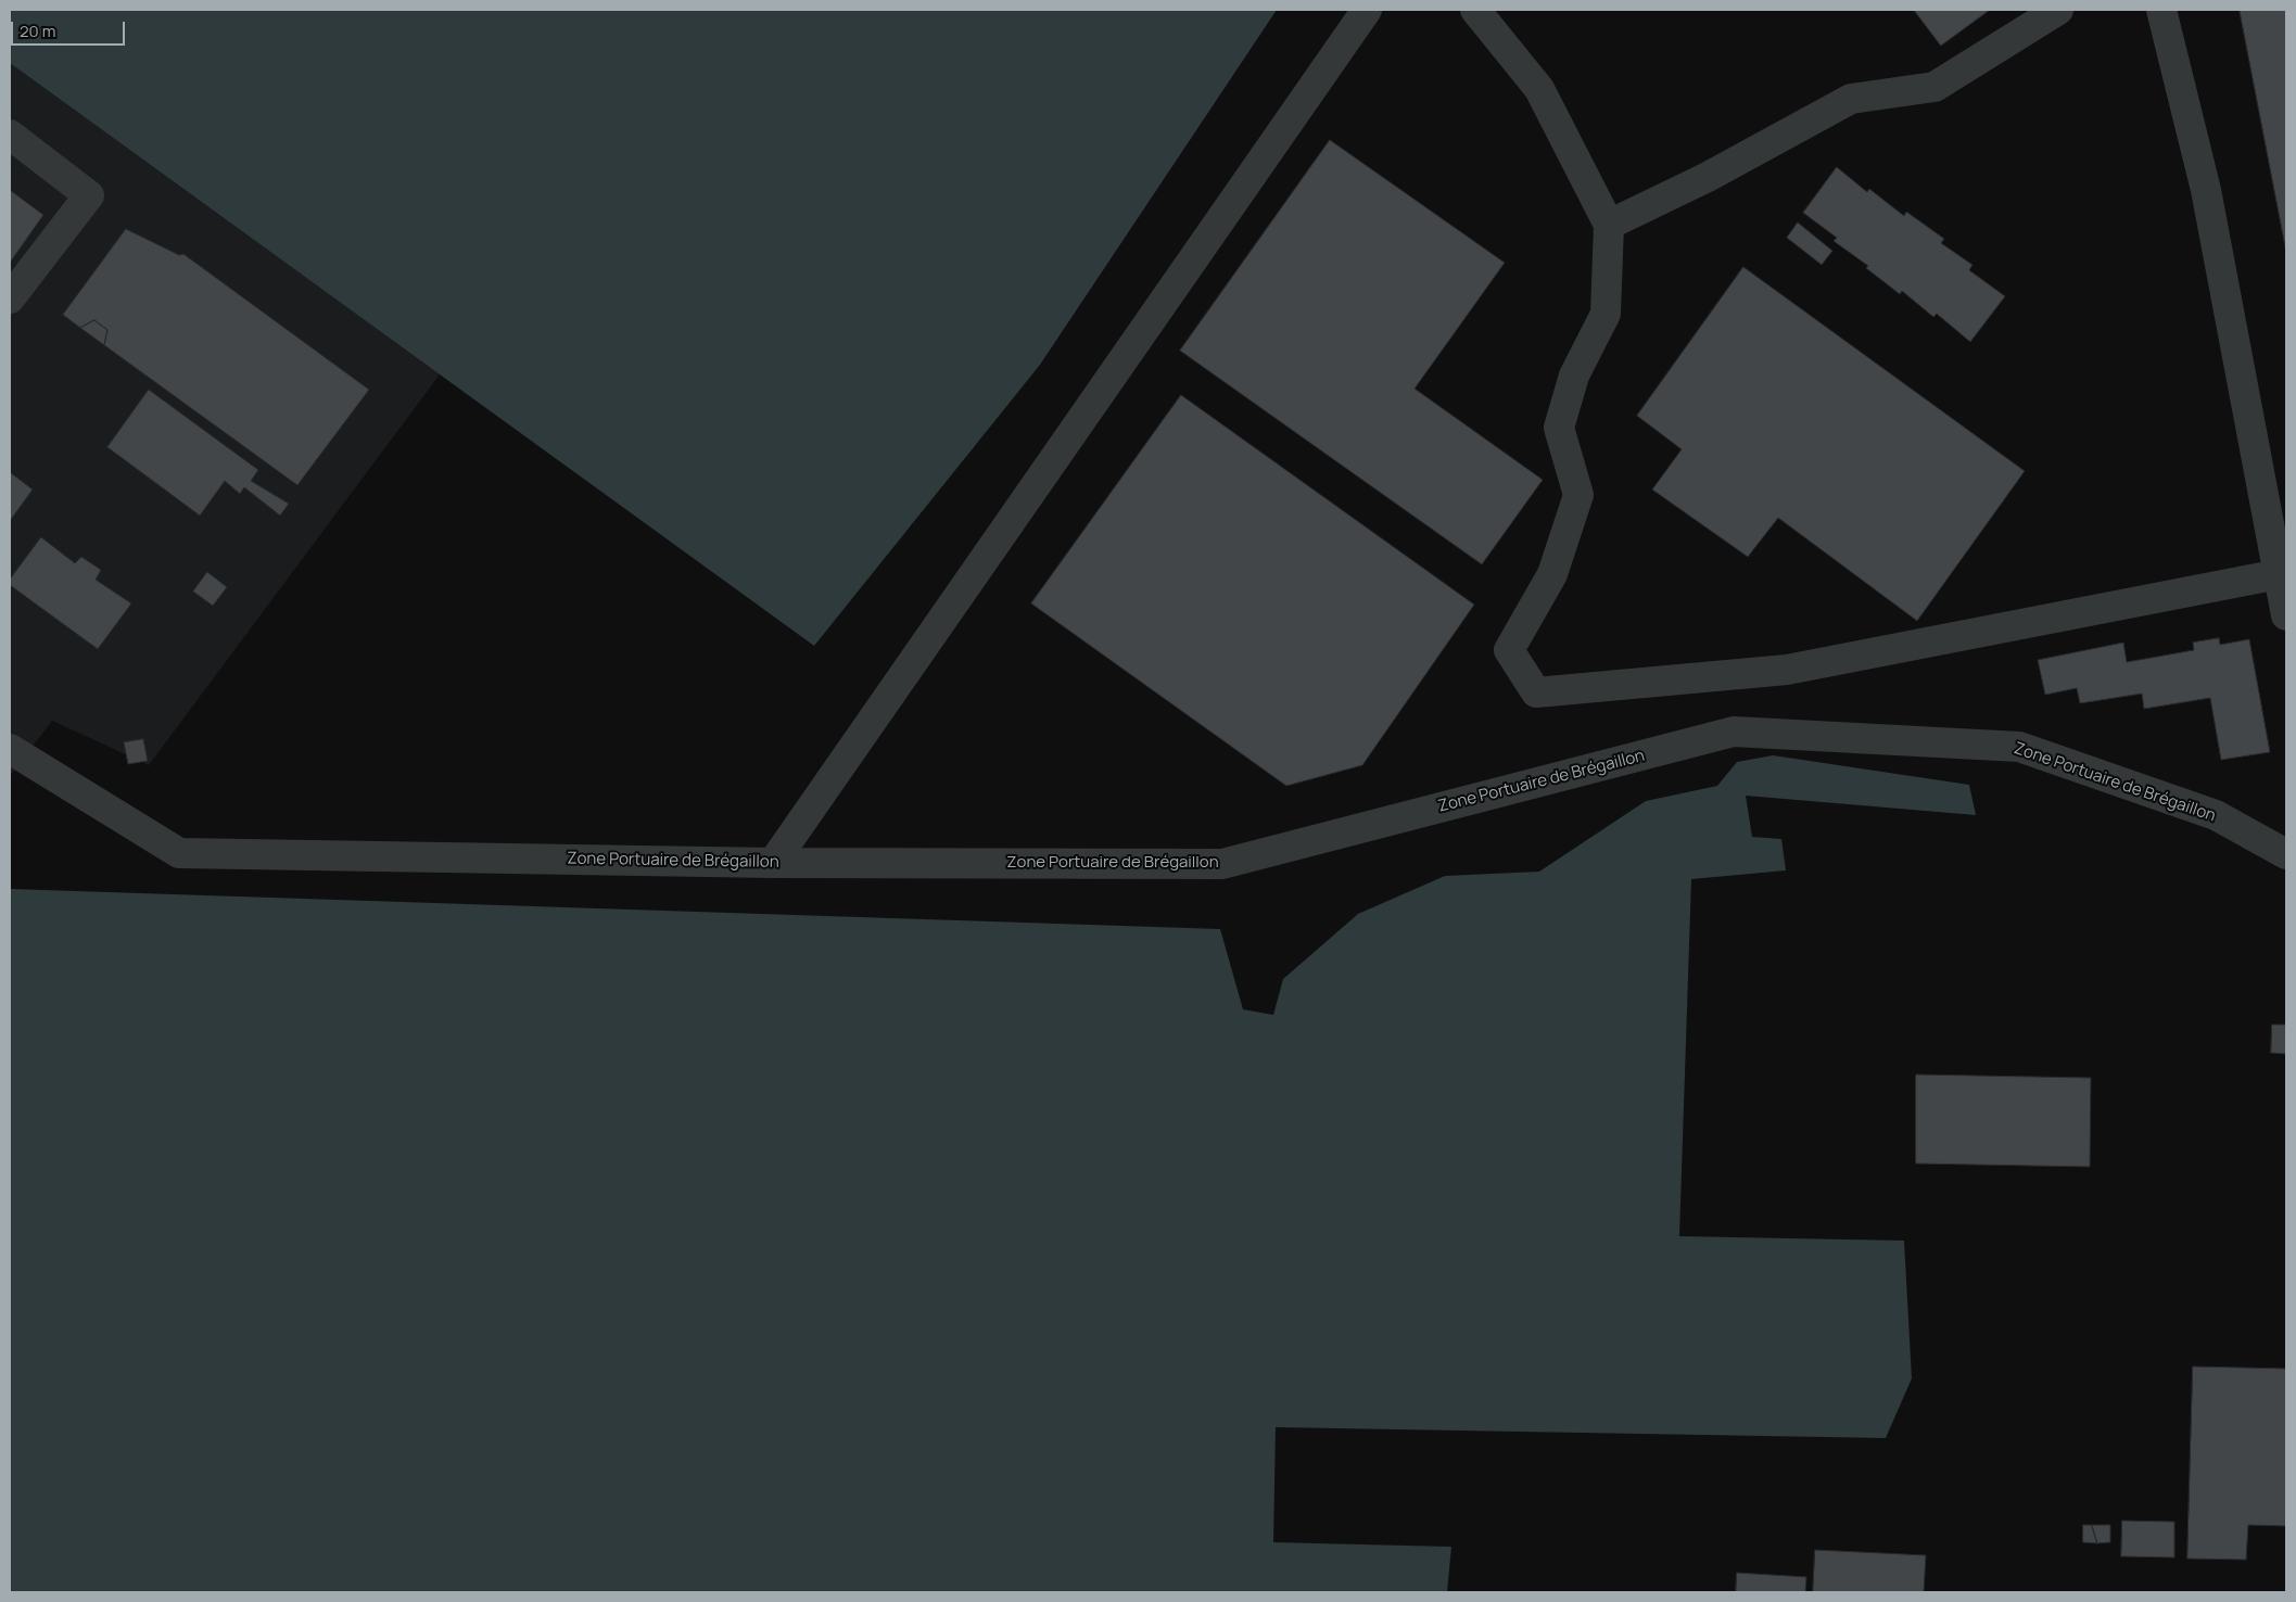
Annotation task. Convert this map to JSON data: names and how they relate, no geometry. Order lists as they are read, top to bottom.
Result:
{
  "streets": {
    "street": ["Zone Portuaire de Brégaillon"]
  },
  "scale_bar": "20 m"
}
